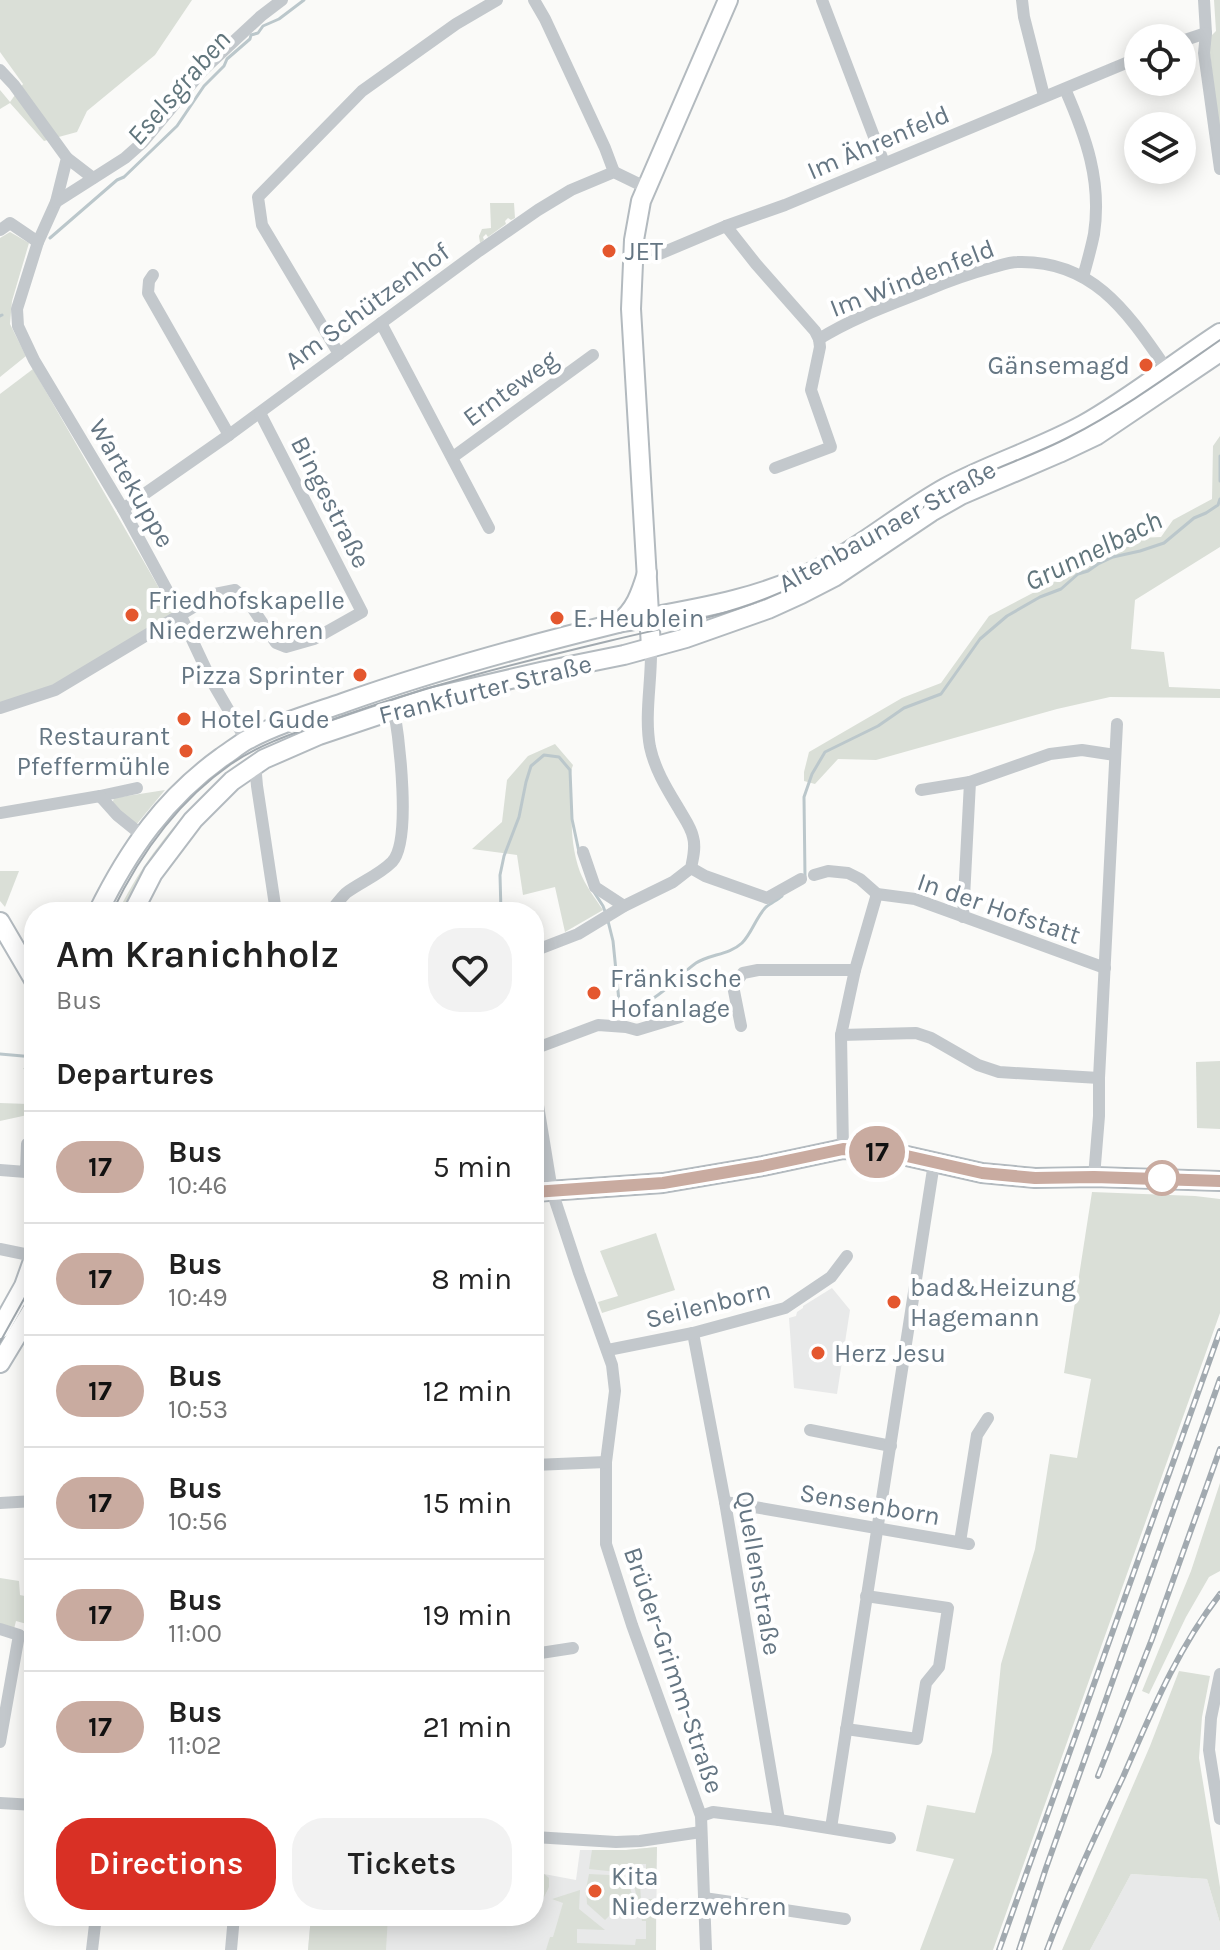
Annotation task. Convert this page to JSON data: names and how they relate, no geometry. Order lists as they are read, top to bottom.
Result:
{
  "streets": {
    "main road": ["Altenbaunaer Straße", "Frankfurter Straße"],
    "street": [
      "Im Ährenfeld",
      "Im Windenfeld",
      "Am Schützenhof",
      "Ernteweg",
      "Wartekuppe",
      "Bingestraße",
      "In der Hofstatt",
      "Seilenborn",
      "Sensenborn",
      "Quellenstraße",
      "Brüder-Grimm-Straße"
    ]
  },
  "crossings": [
    ["Im Ährenfeld", "Im Windenfeld"],
    ["Im Windenfeld", "Altenbaunaer Straße"],
    ["Am Schützenhof", "Wartekuppe"],
    ["Am Schützenhof", "Bingestraße"],
    ["Wartekuppe", "Bingestraße"],
    ["Wartekuppe", "Frankfurter Straße"],
    ["Altenbaunaer Straße", "Frankfurter Straße"],
    ["Seilenborn", "Quellenstraße"],
    ["Seilenborn", "Brüder-Grimm-Straße"],
    ["Sensenborn", "Quellenstraße"]
  ],
  "water": ["Eselsgraben", "Grunnelbach"],
  "places": [
    "JET",
    "Gänsemagd",
    "Friedhofskapelle Niederzwehren",
    "E. Heublein",
    "Pizza Sprinter",
    "Hotel Gude",
    "Restaurant Pfeffermühle",
    "Fränkische Hofanlage",
    "bad&Heizung Hagemann",
    "Herz Jesu",
    "Kita Niederzwehren"
  ],
  "lines": ["bus line 17"],
  "page": {
    "on_map": "17",
    "heading": [
      ["Am Kranichholz", "Bus"],
      "Departures"
    ],
    "list": [
      {
        "mark": "17",
        "name": "Bus",
        "note": "10:46",
        "value": "5 min"
      },
      {
        "mark": "17",
        "name": "Bus",
        "note": "10:49",
        "value": "8 min"
      },
      {
        "mark": "17",
        "name": "Bus",
        "note": "10:53",
        "value": "12 min"
      },
      {
        "mark": "17",
        "name": "Bus",
        "note": "10:56",
        "value": "15 min"
      },
      {
        "mark": "17",
        "name": "Bus",
        "note": "11:00",
        "value": "19 min"
      },
      {
        "mark": "17",
        "name": "Bus",
        "note": "11:02",
        "value": "21 min"
      }
    ],
    "buttons": ["Directions", "Tickets"]
  }
}
